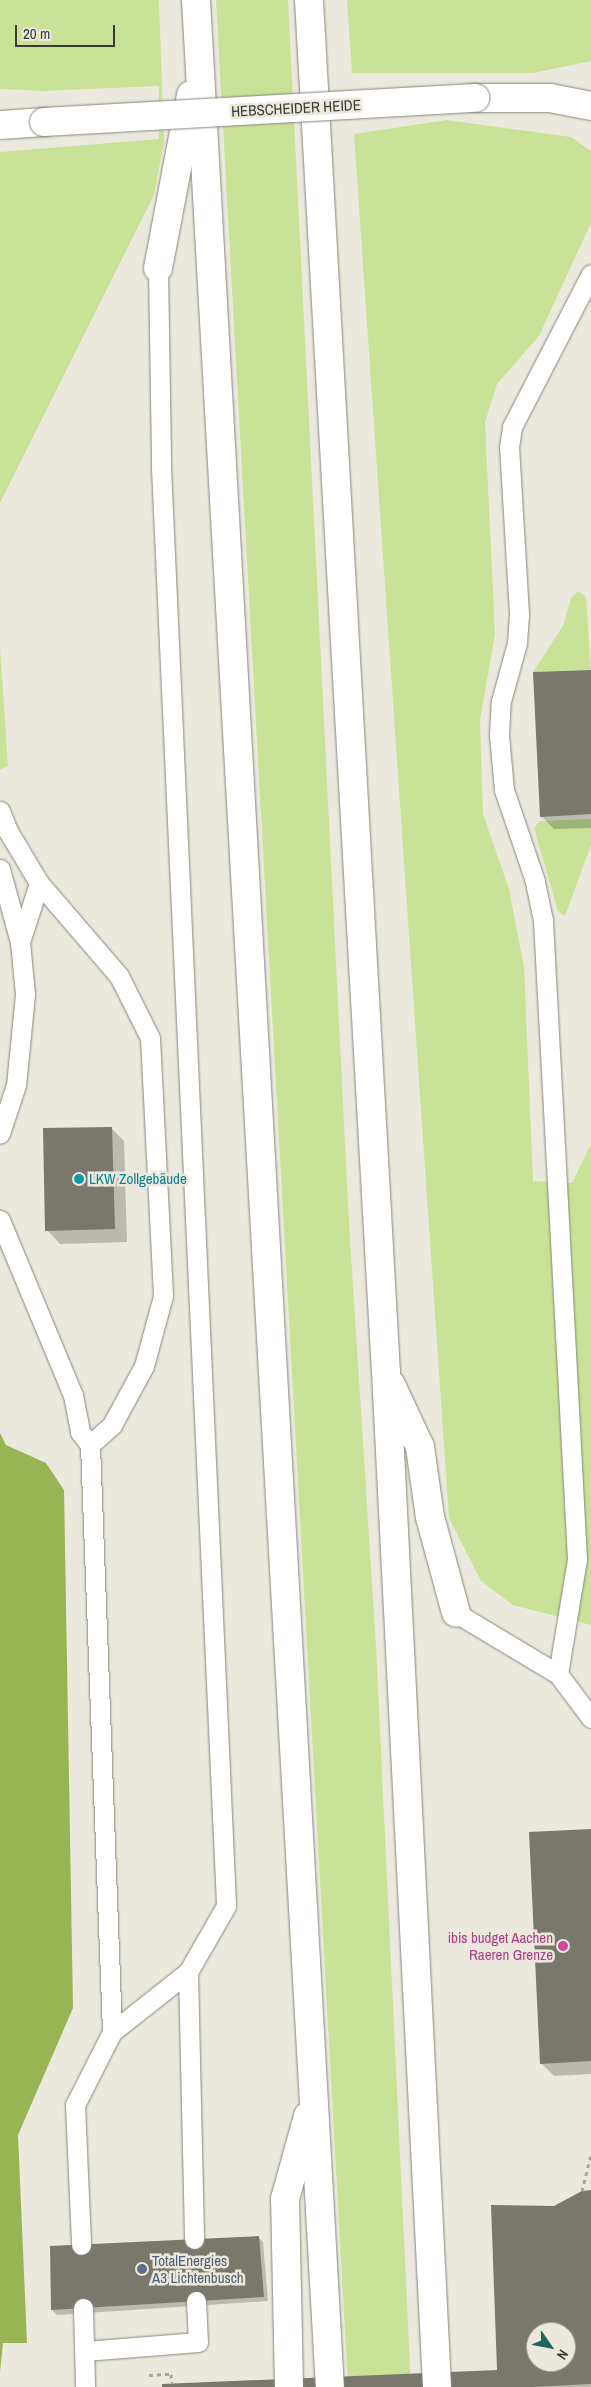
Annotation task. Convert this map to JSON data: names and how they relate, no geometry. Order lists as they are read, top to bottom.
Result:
{
  "streets": {
    "main road": ["HEBSCHEIDER HEIDE"]
  },
  "places": ["LKW Zollgebäude", "ibis budget Aachen Raeren Grenze", "TotalEnergies A3 Lichtenbusch"],
  "scale_bar": "20 m",
  "north": "bottom right"
}
